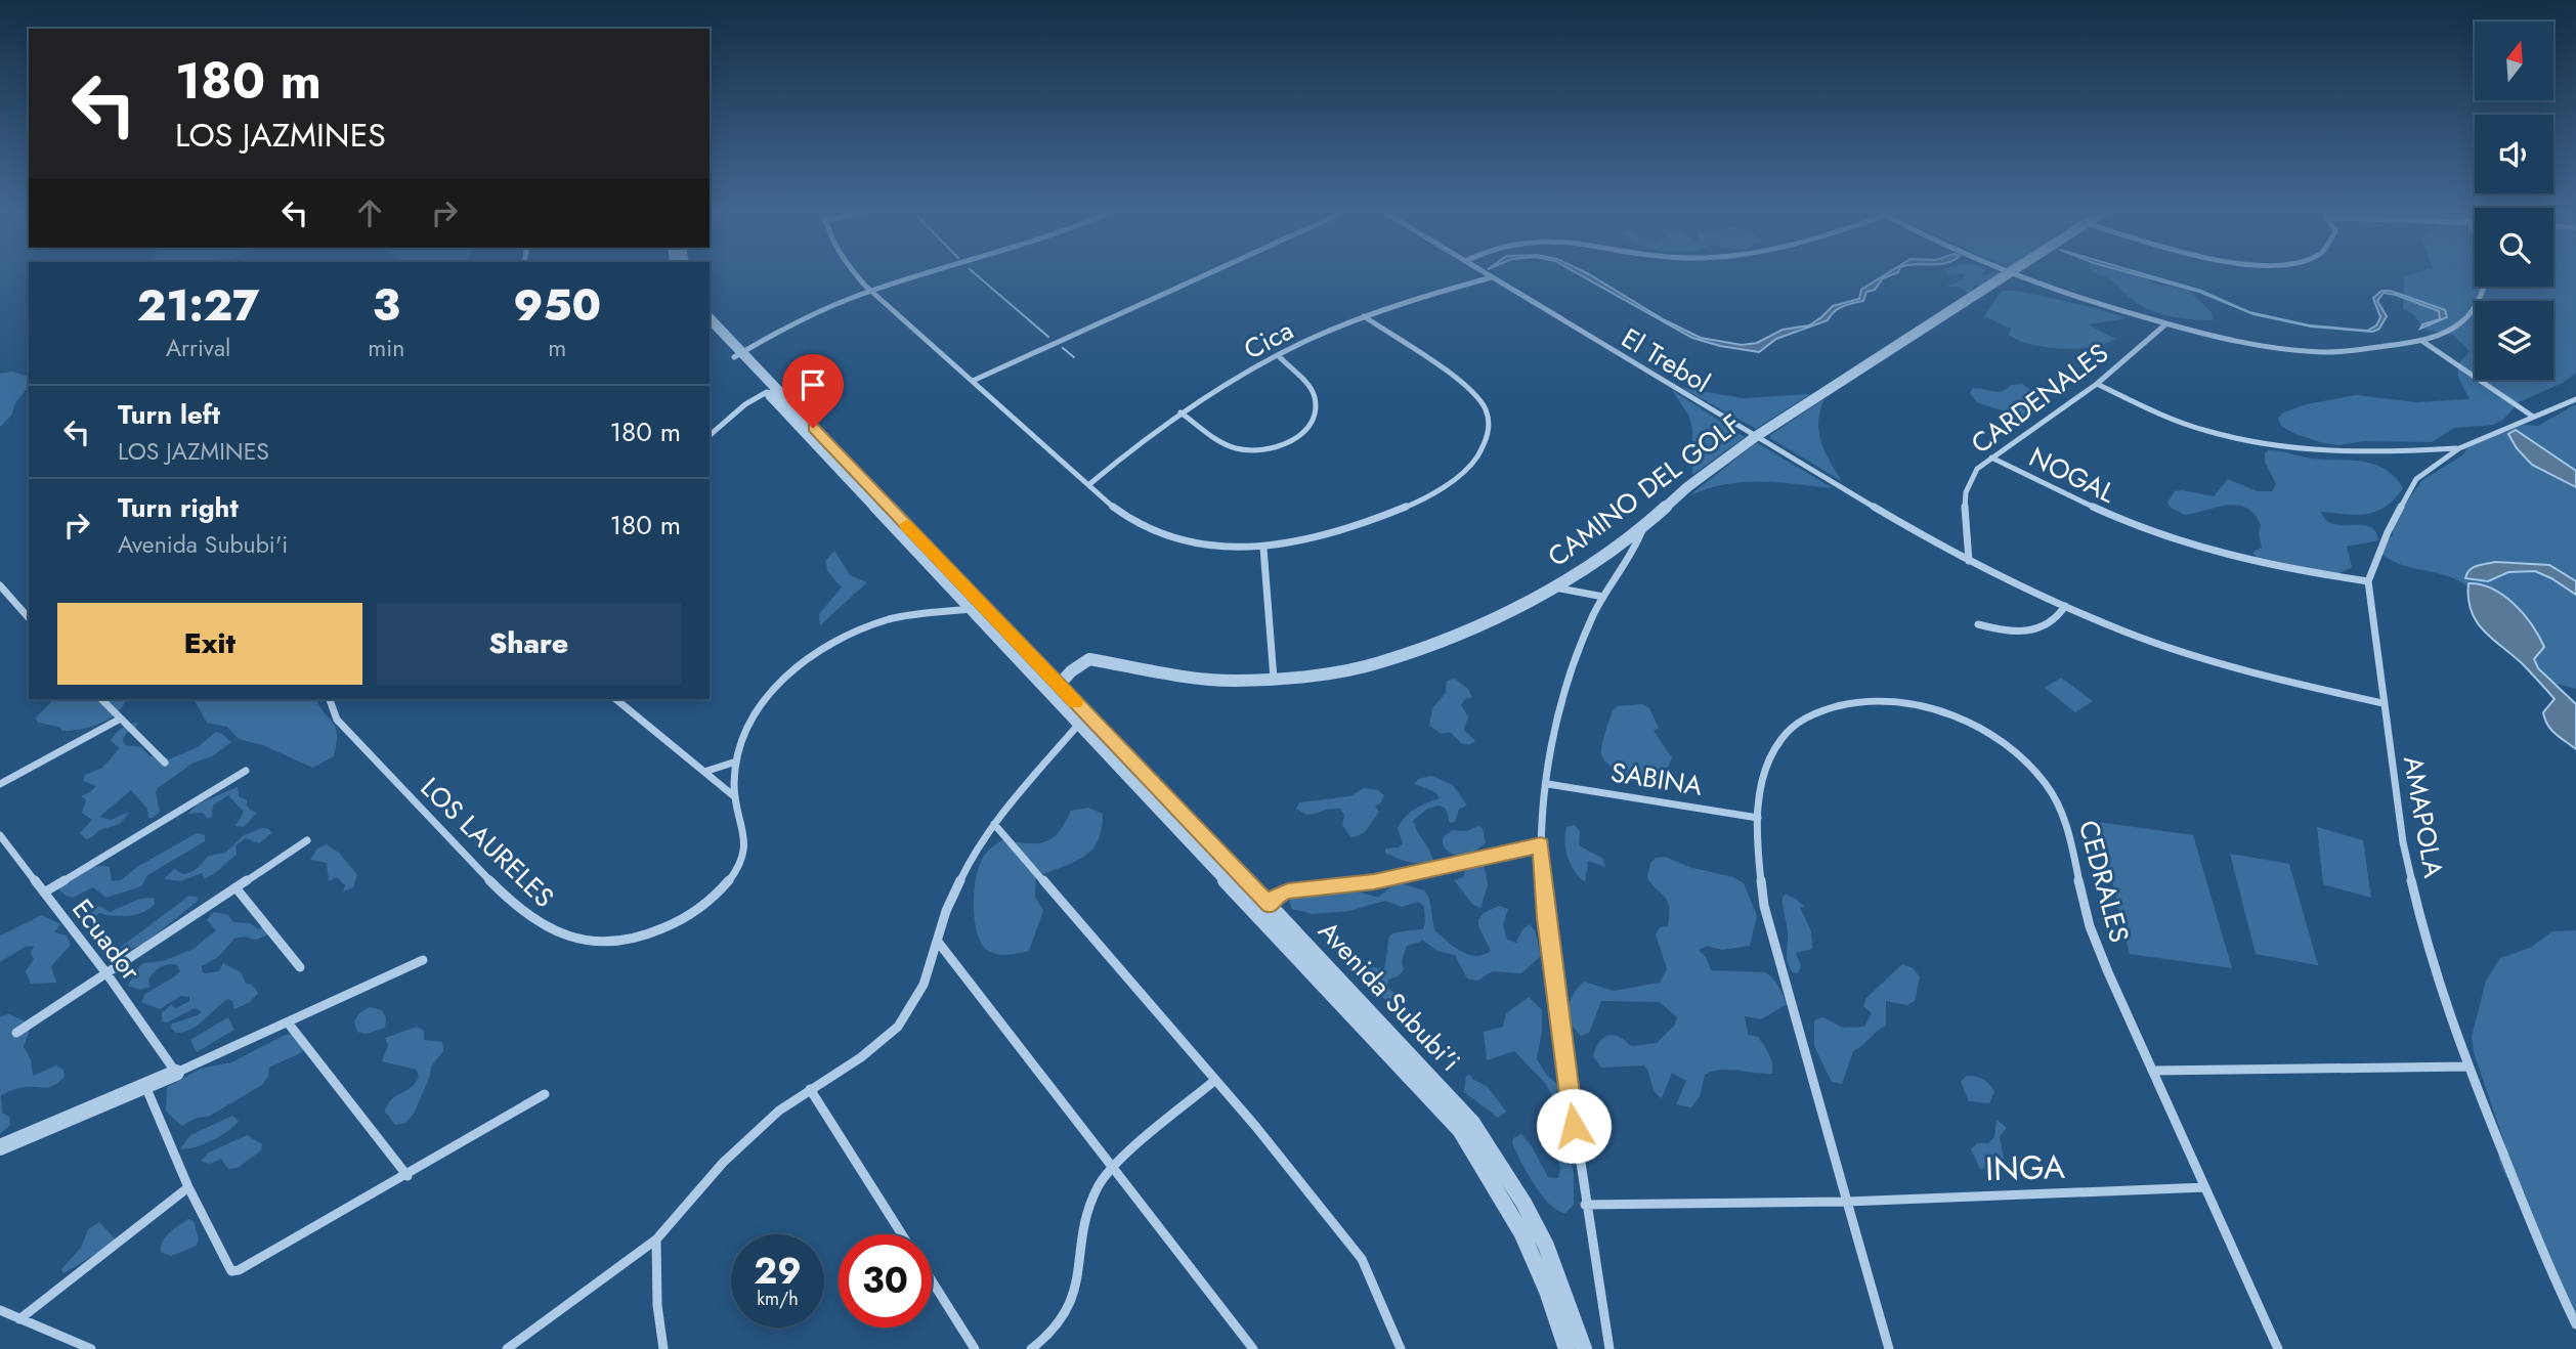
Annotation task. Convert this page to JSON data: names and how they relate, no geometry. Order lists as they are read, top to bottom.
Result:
{
  "streets": {
    "street": [
      "Cica",
      "El Trebol",
      "CARDENALES",
      "NOGAL",
      "CAMINO DEL GOLF",
      "SABINA",
      "AMAPOLA",
      "LOS LAURELES",
      "CEDRALES",
      "Ecuador",
      "Avenida Sububi'i",
      "INGA"
    ]
  },
  "crossings": [
    ["Cica", "El Trebol"],
    ["El Trebol", "CARDENALES"],
    ["El Trebol", "CAMINO DEL GOLF"],
    ["El Trebol", "AMAPOLA"],
    ["CARDENALES", "NOGAL"],
    ["NOGAL", "AMAPOLA"],
    ["CAMINO DEL GOLF", "Avenida Sububi'i"],
    ["SABINA", "CEDRALES"],
    ["LOS LAURELES", "Avenida Sububi'i"],
    ["CEDRALES", "INGA"]
  ],
  "north": "top",
  "page": {
    "turn": ["180 m", "LOS JAZMINES"],
    "eta": [
      "21:27",
      "Arrival",
      "3",
      "min",
      "950",
      "m"
    ],
    "list": [
      {
        "name": "Turn left",
        "note": "LOS JAZMINES",
        "value": "180 m"
      },
      {
        "name": "Turn right",
        "note": "Avenida Sububi'i",
        "value": "180 m"
      }
    ],
    "buttons": ["Exit", "Share"],
    "speed": "29 km/h",
    "limit": "30"
  }
}
